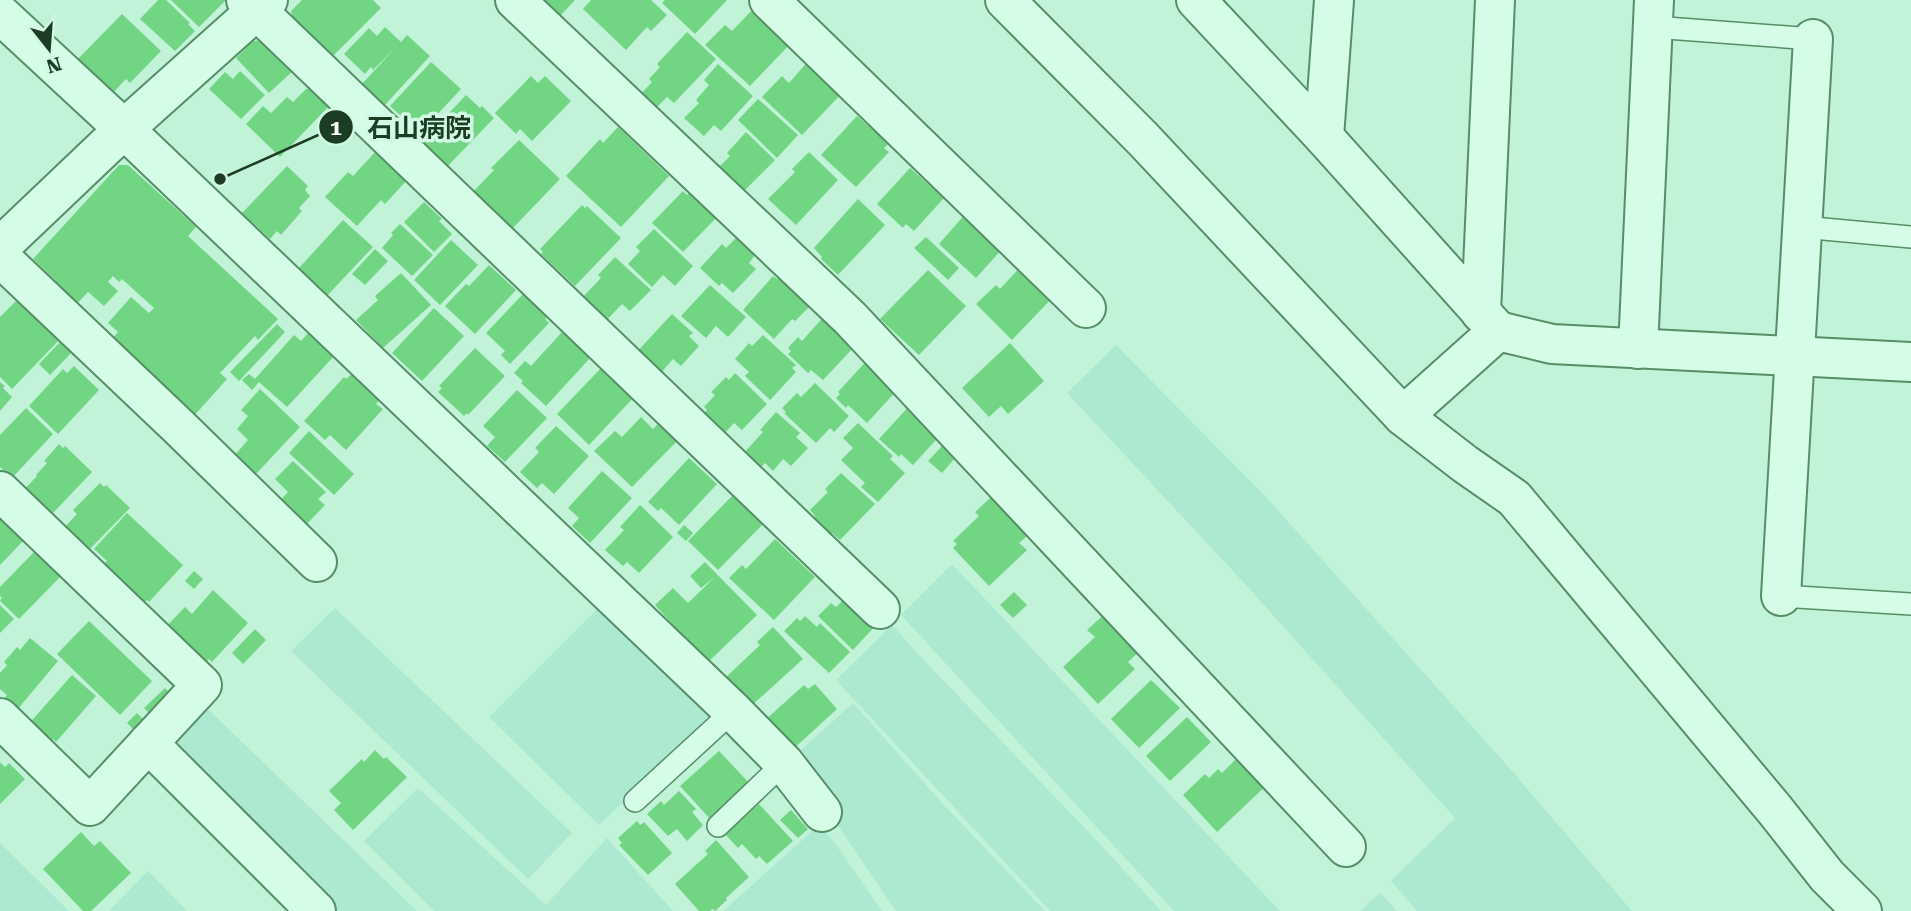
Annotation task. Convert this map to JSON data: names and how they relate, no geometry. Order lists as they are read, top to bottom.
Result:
{
  "places": ["石山病院"],
  "north": "bottom"
}
